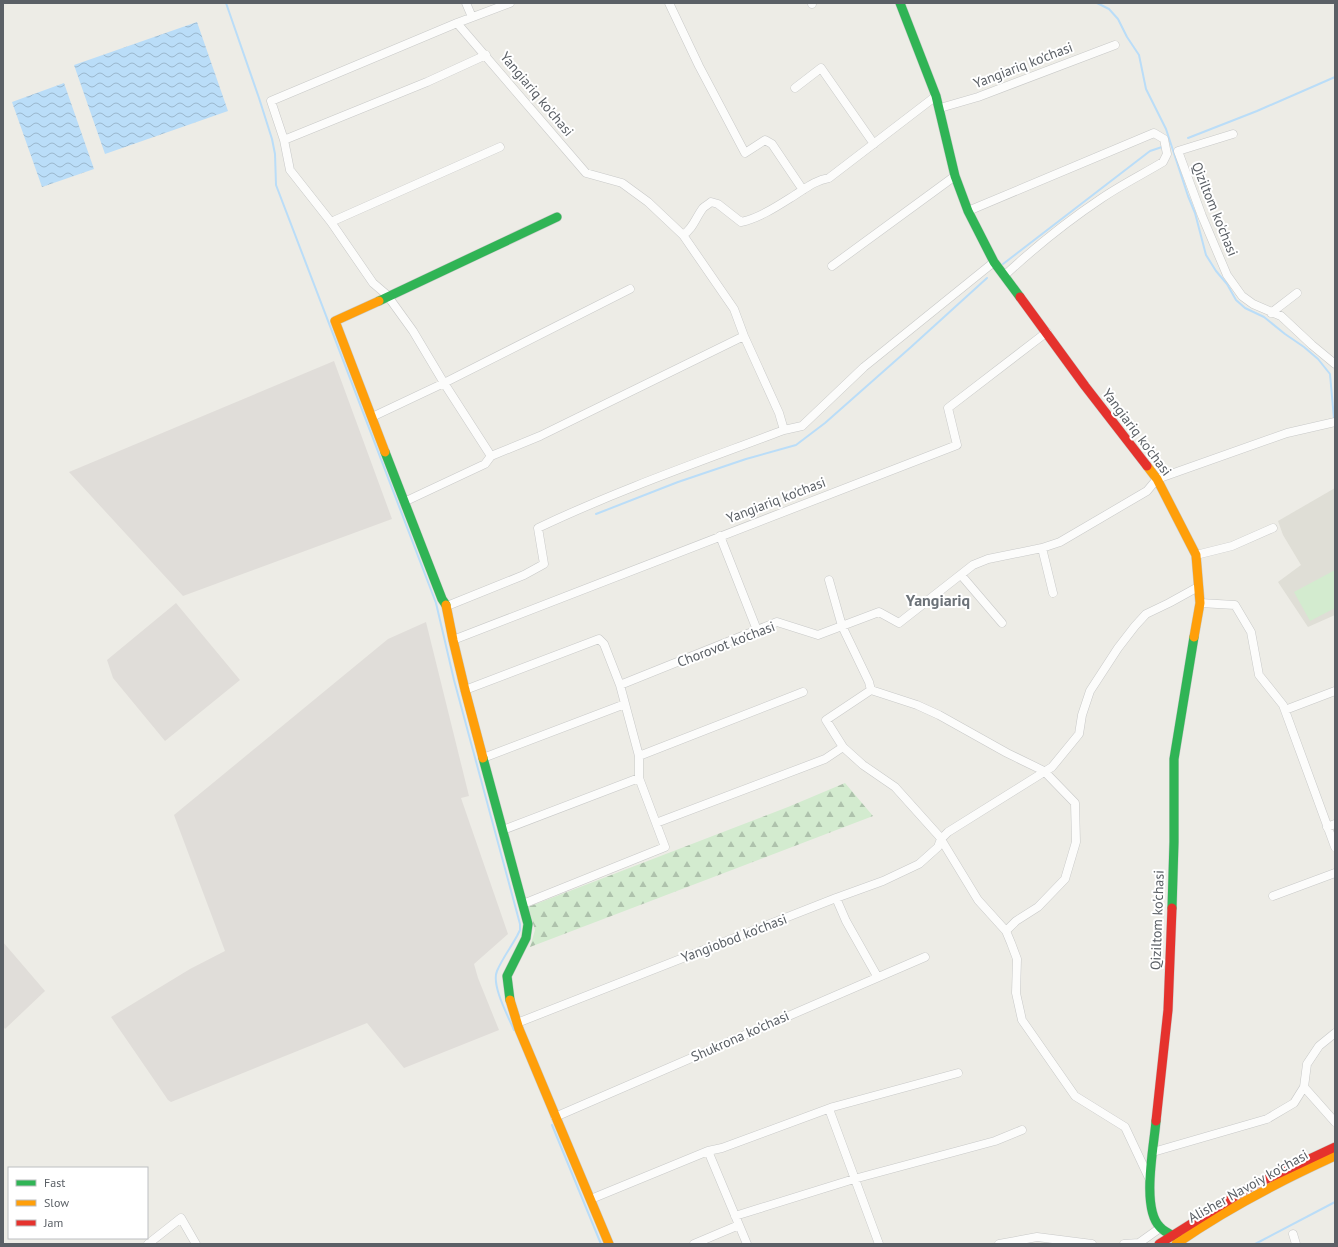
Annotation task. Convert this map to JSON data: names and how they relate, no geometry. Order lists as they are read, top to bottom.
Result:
{
  "streets": {
    "street": [
      "Yangiariq ko'chasi",
      "Qiziltom ko'chasi",
      "Chorovot ko'chasi",
      "Yangiobod ko'chasi",
      "Shukrona ko'chasi",
      "Alisher Navoiy ko'chasi"
    ]
  },
  "crossings": [
    ["Yangiariq ko'chasi", "Qiziltom ko'chasi"]
  ],
  "districts": ["Yangiariq"],
  "legend": ["Fast", "Slow", "Jam"]
}
